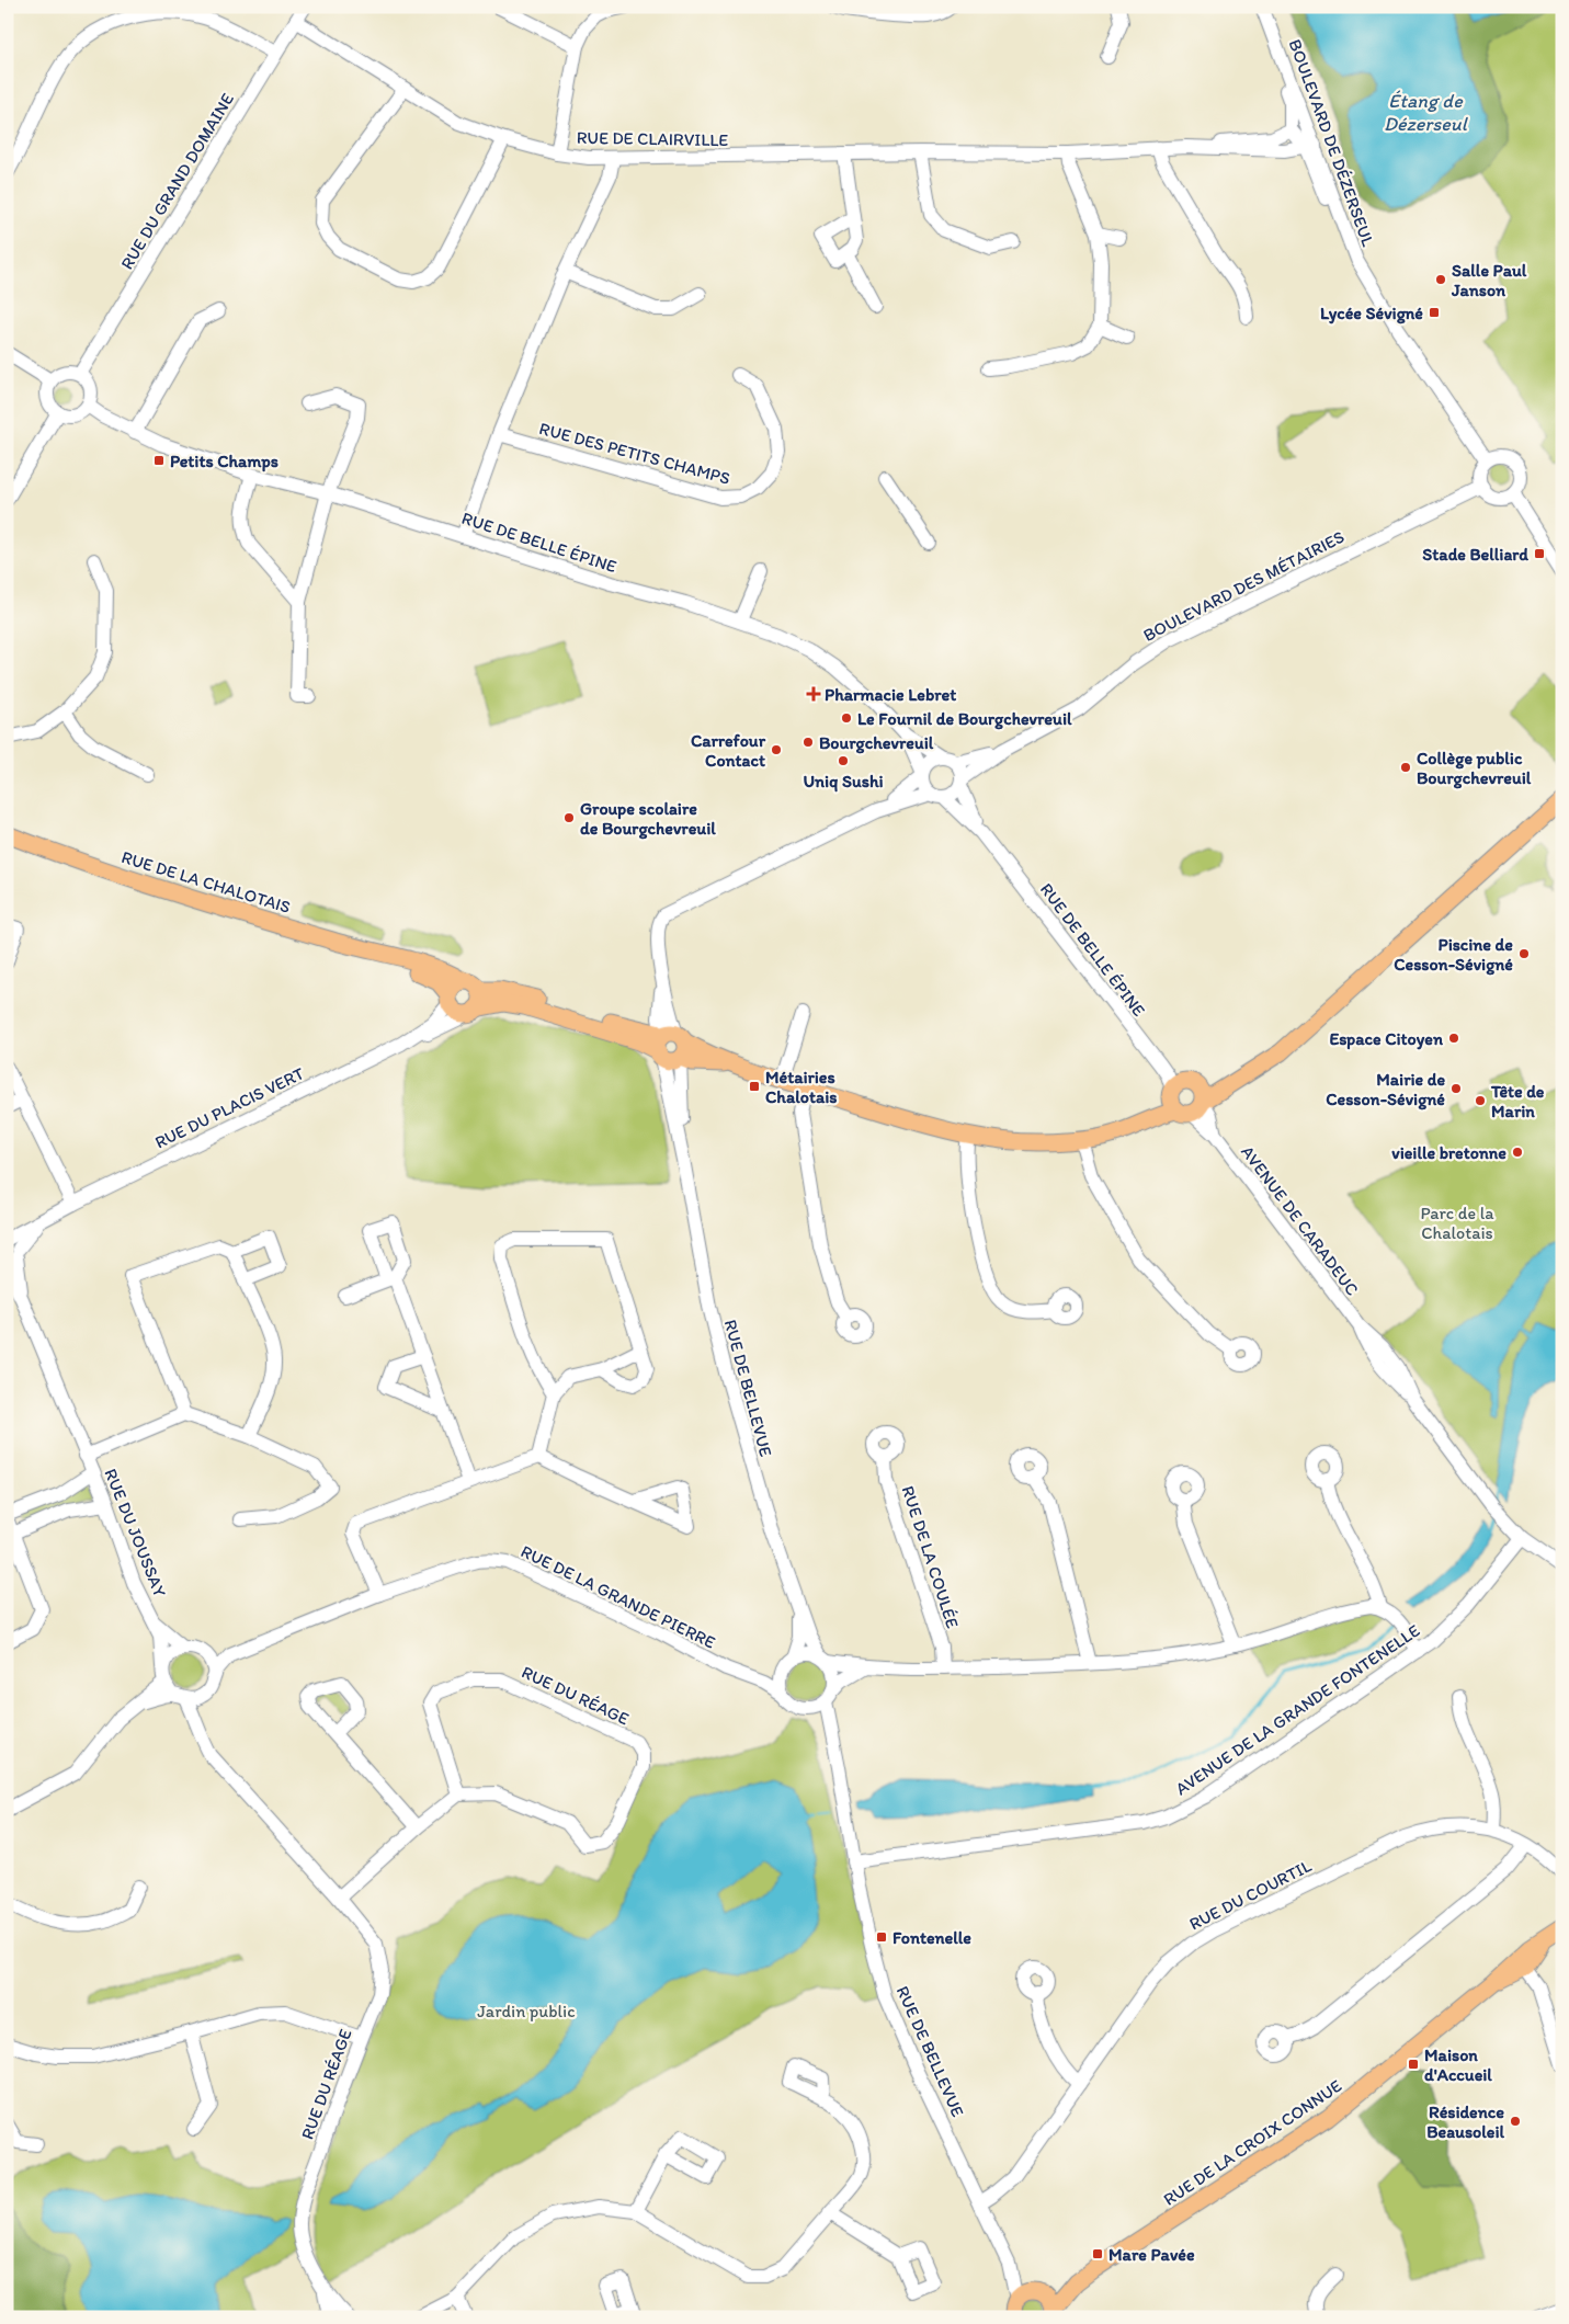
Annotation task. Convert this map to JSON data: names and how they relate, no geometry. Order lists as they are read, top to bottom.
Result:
{
  "streets": {
    "main road": ["RUE DE LA CHALOTAIS", "RUE DE LA CROIX CONNUE"],
    "street": [
      "RUE DE CLAIRVILLE",
      "BOULEVARD DE DÉZERSEUL",
      "RUE DU GRAND DOMAINE",
      "RUE DES PETITS CHAMPS",
      "RUE DE BELLE ÉPINE",
      "BOULEVARD DES MÉTAIRIES",
      "RUE DU PLACIS VERT",
      "AVENUE DE CARADEUC",
      "RUE DE BELLEVUE",
      "RUE DU JOUSSAY",
      "RUE DE LA COULÉE",
      "RUE DE LA GRANDE PIERRE",
      "RUE DU RÉAGE",
      "AVENUE DE LA GRANDE FONTENELLE",
      "RUE DU COURTIL"
    ]
  },
  "crossings": [
    ["RUE DE CLAIRVILLE", "BOULEVARD DE DÉZERSEUL"],
    ["RUE DE CLAIRVILLE", "RUE DU GRAND DOMAINE"],
    ["BOULEVARD DE DÉZERSEUL", "BOULEVARD DES MÉTAIRIES"],
    ["RUE DU GRAND DOMAINE", "RUE DE BELLE ÉPINE"],
    ["RUE DE BELLE ÉPINE", "BOULEVARD DES MÉTAIRIES"],
    ["RUE DE BELLE ÉPINE", "AVENUE DE CARADEUC"],
    ["RUE DE LA CHALOTAIS", "RUE DU PLACIS VERT"],
    ["RUE DU PLACIS VERT", "RUE DU JOUSSAY"],
    ["AVENUE DE CARADEUC", "AVENUE DE LA GRANDE FONTENELLE"],
    ["RUE DE BELLEVUE", "RUE DE LA GRANDE PIERRE"],
    ["RUE DE BELLEVUE", "AVENUE DE LA GRANDE FONTENELLE"],
    ["RUE DE BELLEVUE", "RUE DU COURTIL"],
    ["RUE DE BELLEVUE", "RUE DE LA CROIX CONNUE"],
    ["RUE DU JOUSSAY", "RUE DE LA GRANDE PIERRE"],
    ["RUE DU JOUSSAY", "RUE DU RÉAGE"],
    ["RUE DE LA GRANDE PIERRE", "RUE DU RÉAGE"]
  ],
  "water": ["Étang de Dézerseul"],
  "parks": ["Parc de la Chalotais", "Jardin public"],
  "places": {
    "other": [
      "Salle Paul Janson",
      "Le Fournil de Bourgchevreuil",
      "Bourgchevreuil",
      "Carrefour Contact",
      "Uniq Sushi",
      "Collège public Bourgchevreuil",
      "Groupe scolaire de Bourgchevreuil",
      "Piscine de Cesson-Sévigné",
      "Espace Citoyen",
      "Mairie de Cesson-Sévigné",
      "Tête de Marin",
      "vieille bretonne",
      "Résidence Beausoleil"
    ],
    "transit": [
      "Lycée Sévigné",
      "Petits Champs",
      "Stade Belliard",
      "Métairies Chalotais",
      "Fontenelle",
      "Maison d'Accueil",
      "Mare Pavée"
    ],
    "health": ["Pharmacie Lebret"]
  }
}
